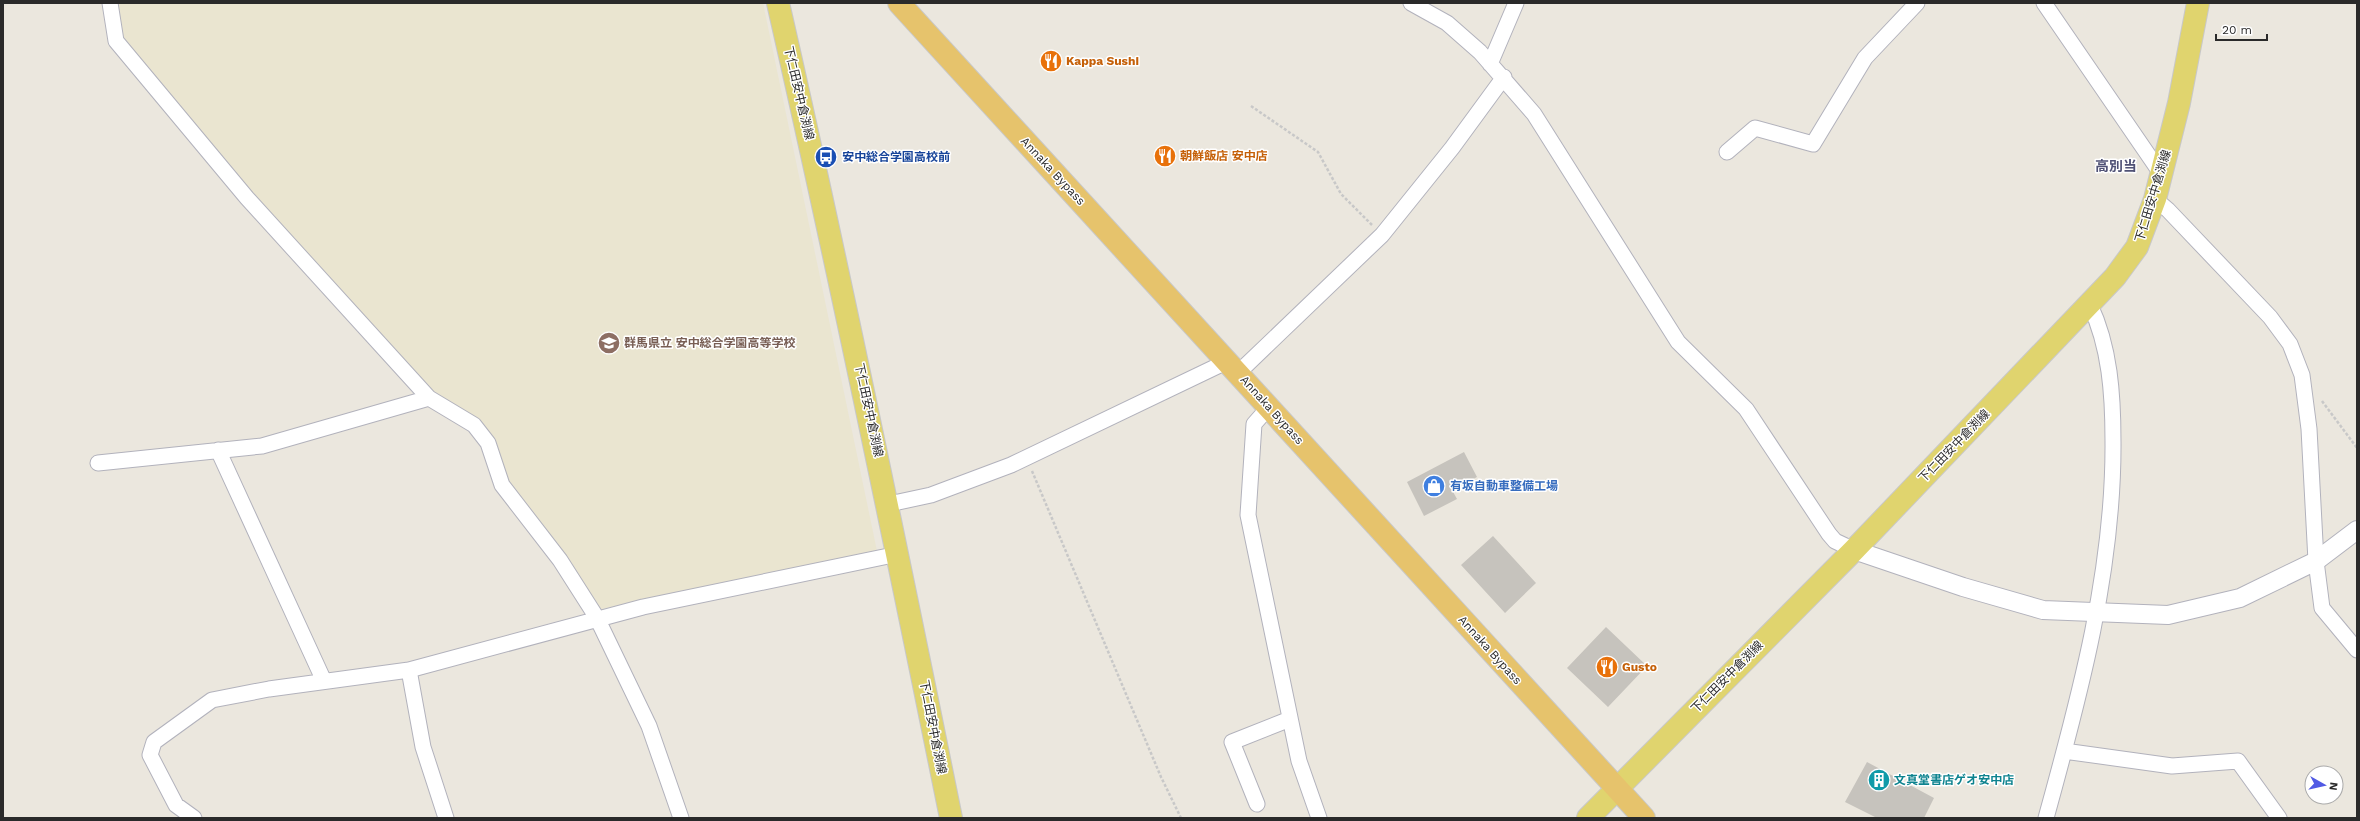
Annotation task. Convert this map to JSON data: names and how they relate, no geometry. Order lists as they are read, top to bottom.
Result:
{
  "streets": {
    "highway": ["Annaka Bypass"],
    "main road": ["下仁田安中倉渕線"]
  },
  "crossings": [
    ["下仁田安中倉渕線", "Annaka Bypass"]
  ],
  "districts": ["高別当"],
  "places": {
    "restaurant": ["Kappa Sushi", "朝鮮飯店 安中店", "Gusto"],
    "bus stop": ["安中総合学園高校前"],
    "school or university": ["群馬県立 安中総合学園高等学校"],
    "shop": ["有坂自動車整備工場"],
    "building": ["文真堂書店ゲオ安中店"]
  },
  "scale_bar": "20 m",
  "north": "right"
}
